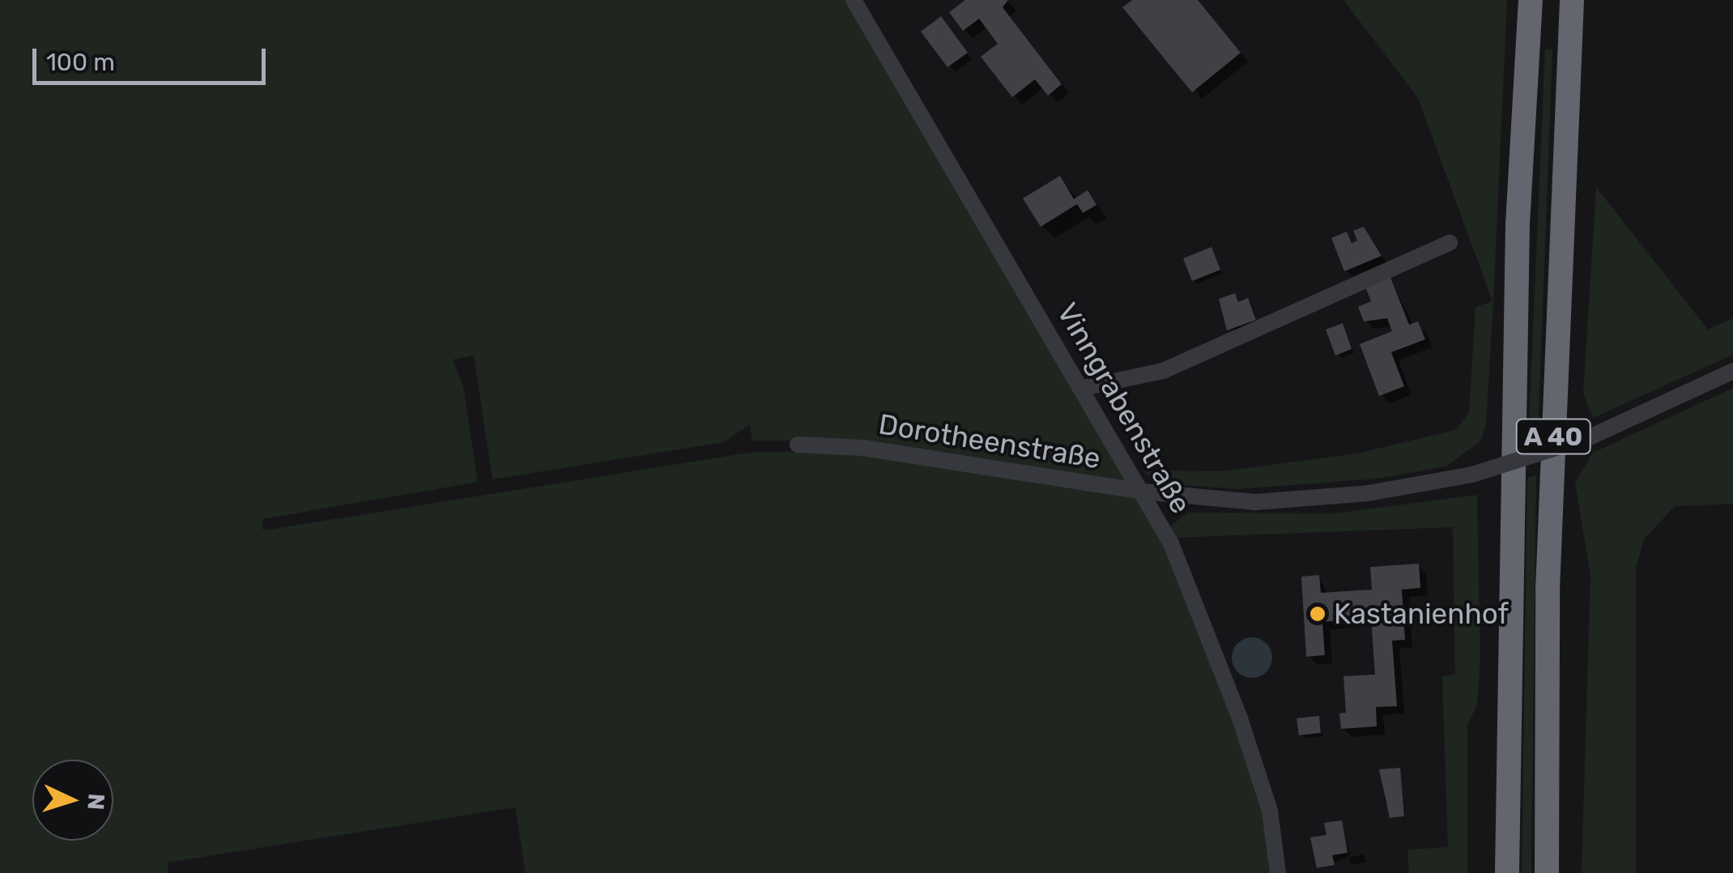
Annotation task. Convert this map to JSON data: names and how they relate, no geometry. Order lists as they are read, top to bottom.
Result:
{
  "streets": {
    "highway": ["A 40"],
    "street": ["Vinngrabenstraße", "Dorotheenstraße"]
  },
  "crossings": [
    ["Vinngrabenstraße", "Dorotheenstraße"]
  ],
  "places": ["Kastanienhof"],
  "scale_bar": "100 m",
  "north": "right"
}
